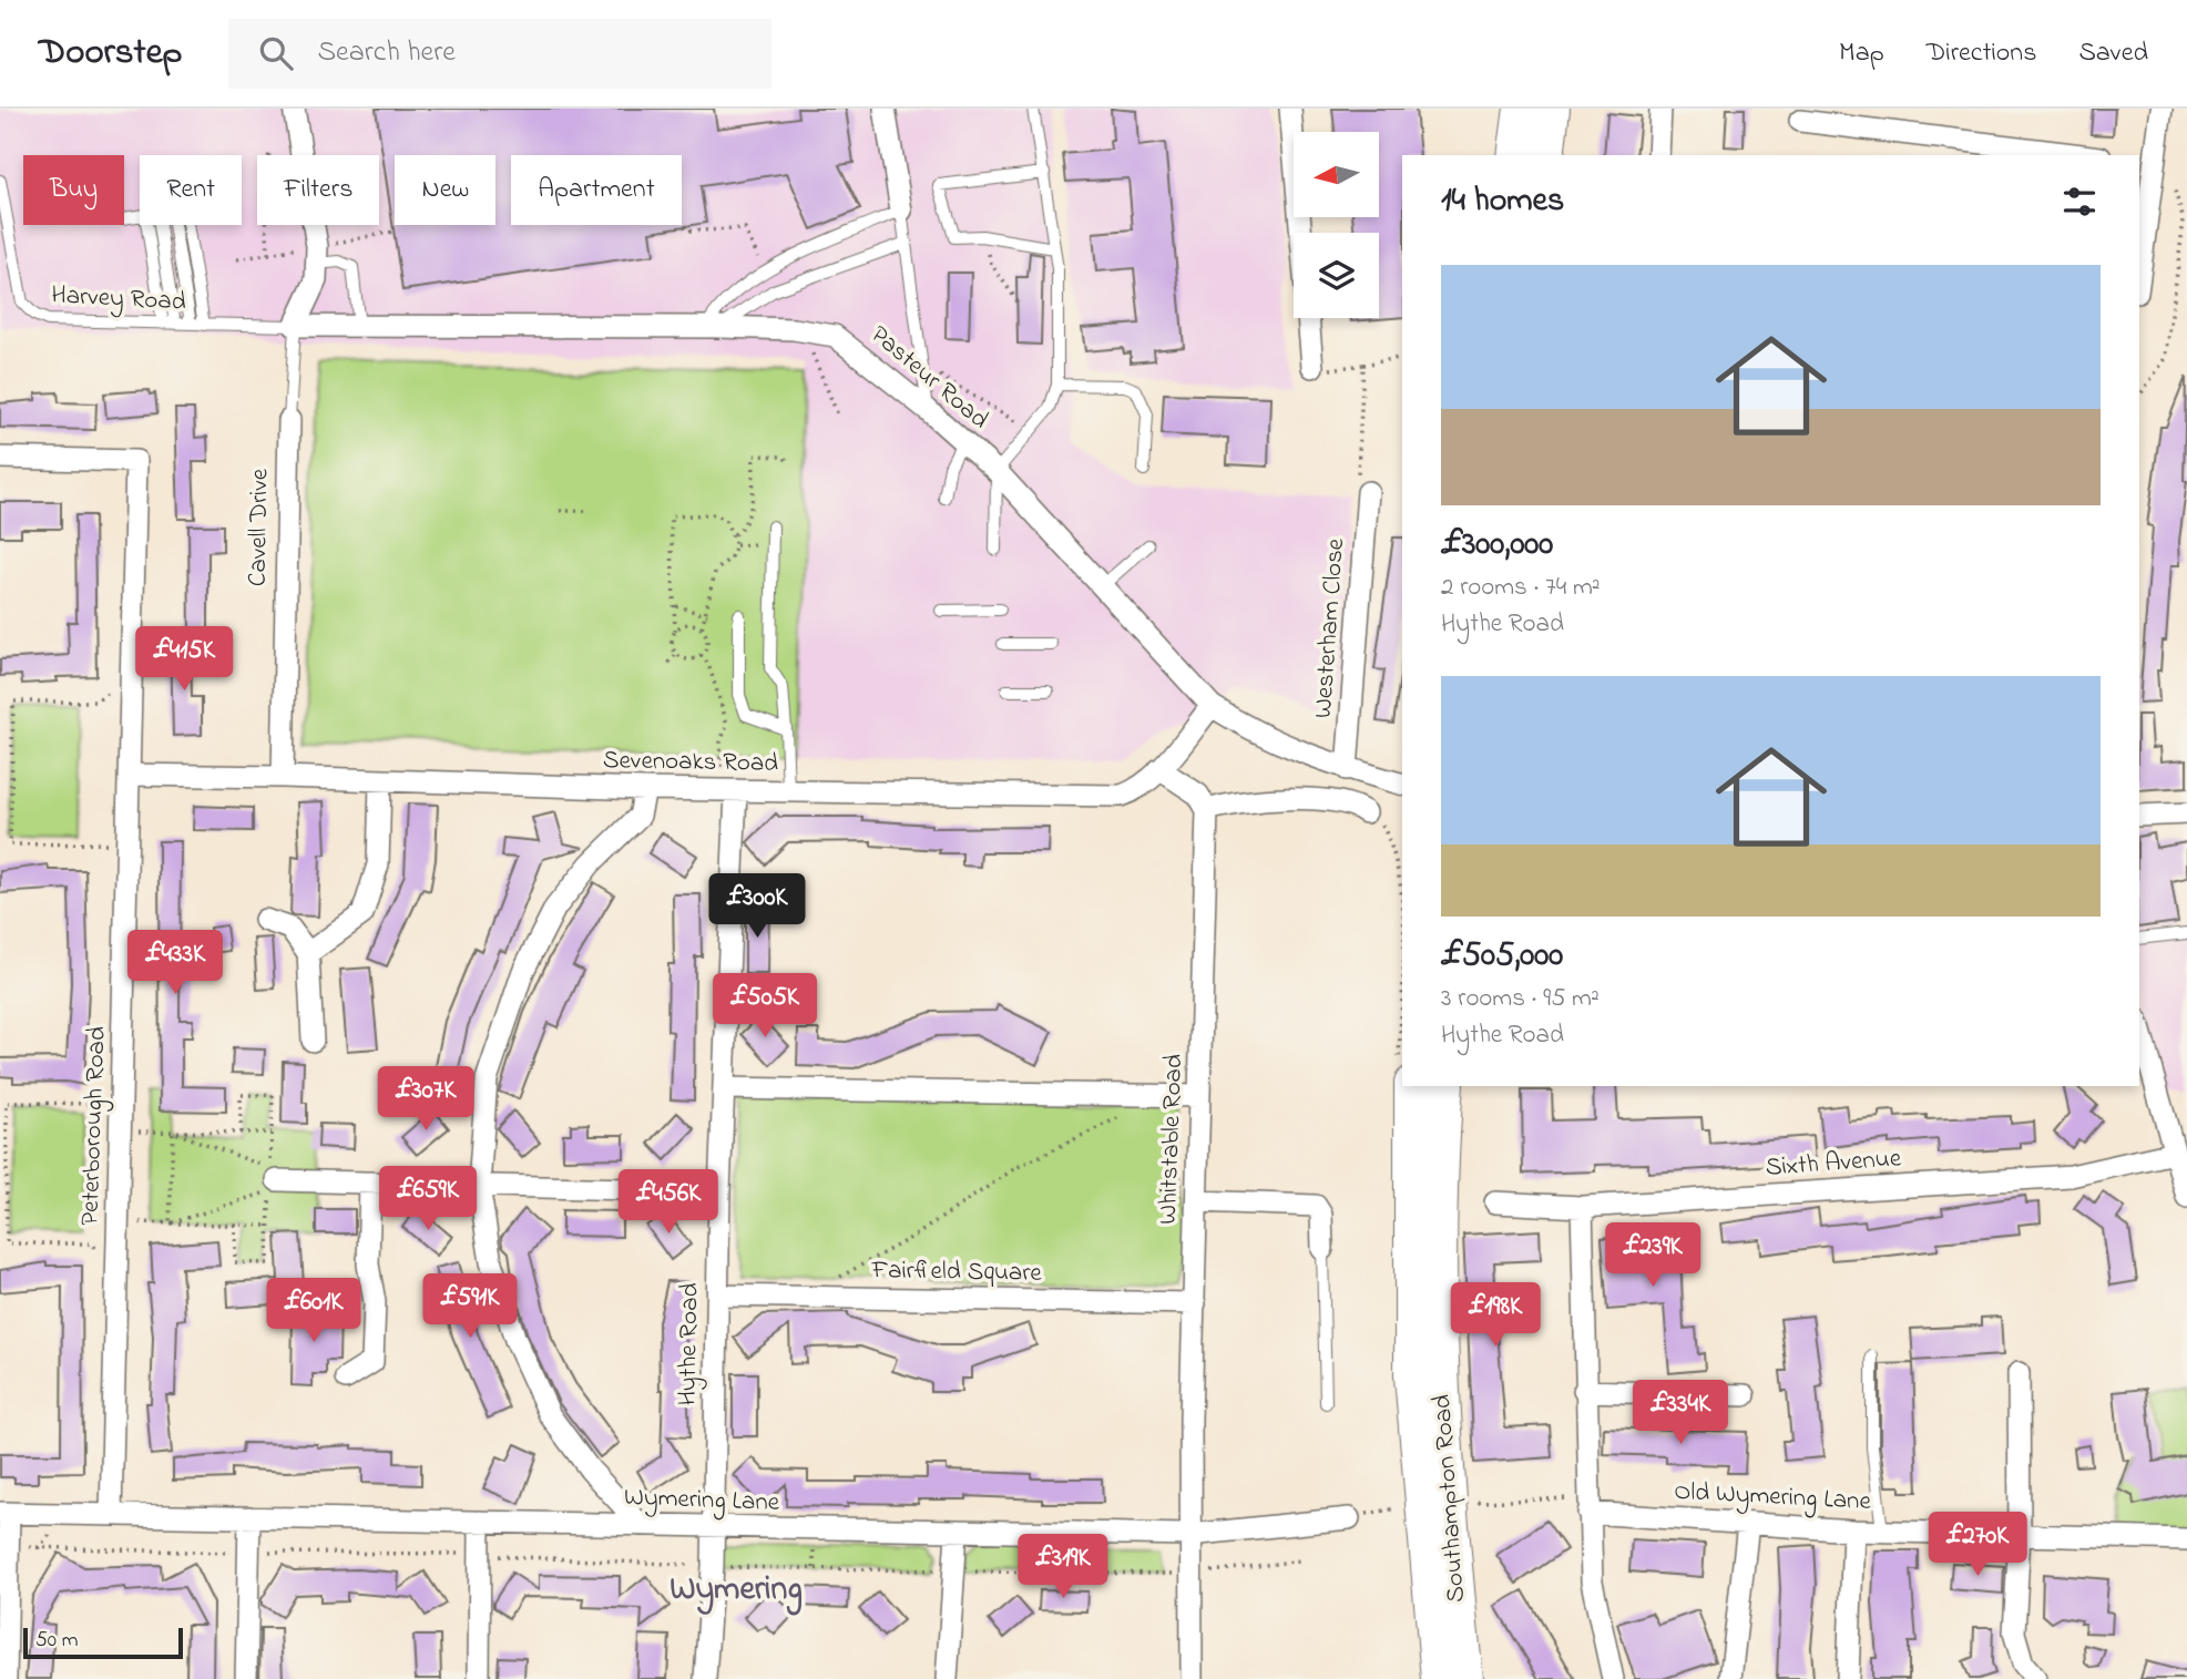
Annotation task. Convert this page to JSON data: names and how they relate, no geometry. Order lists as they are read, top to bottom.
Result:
{
  "streets": {
    "main road": ["Southampton Road"],
    "street": [
      "Pasteur Road",
      "Cavell Drive",
      "Westerham Close",
      "Sevenoaks Road",
      "Peterborough Road",
      "Whitstable Road",
      "Sixth Avenue",
      "Fairfield Square",
      "Hythe Road",
      "Old Wymering Lane",
      "Wymering Lane"
    ],
    "lane": ["Harvey Road"]
  },
  "crossings": [
    ["Harvey Road", "Pasteur Road"],
    ["Harvey Road", "Cavell Drive"],
    ["Pasteur Road", "Cavell Drive"],
    ["Pasteur Road", "Westerham Close"],
    ["Pasteur Road", "Sevenoaks Road"],
    ["Cavell Drive", "Sevenoaks Road"],
    ["Sevenoaks Road", "Peterborough Road"],
    ["Sevenoaks Road", "Hythe Road"],
    ["Peterborough Road", "Wymering Lane"],
    ["Whitstable Road", "Fairfield Square"],
    ["Whitstable Road", "Wymering Lane"],
    ["Fairfield Square", "Hythe Road"],
    ["Hythe Road", "Wymering Lane"]
  ],
  "districts": ["Wymering"],
  "scale_bar": "50 m",
  "north": "left",
  "page": {
    "header": "Doorstep",
    "search": "Search here",
    "nav": ["Map", "Directions", "Saved"],
    "chip": [
      "Buy",
      "Rent",
      "Filters",
      "New",
      "Apartment"
    ],
    "heading": "14 homes",
    "list": [
      {
        "name": "£300,000",
        "note": "2 rooms · 74 m² · Hythe Road"
      },
      {
        "name": "£505,000",
        "note": "3 rooms · 95 m² · Hythe Road"
      }
    ],
    "price": [
      "£415K",
      "£300K",
      "£433K",
      "£505K",
      "£307K",
      "£659K",
      "£456K",
      "£239K",
      "£591K",
      "£601K",
      "£198K",
      "£334K",
      "£270K",
      "£319K"
    ],
    "scale": "50 m"
  }
}
